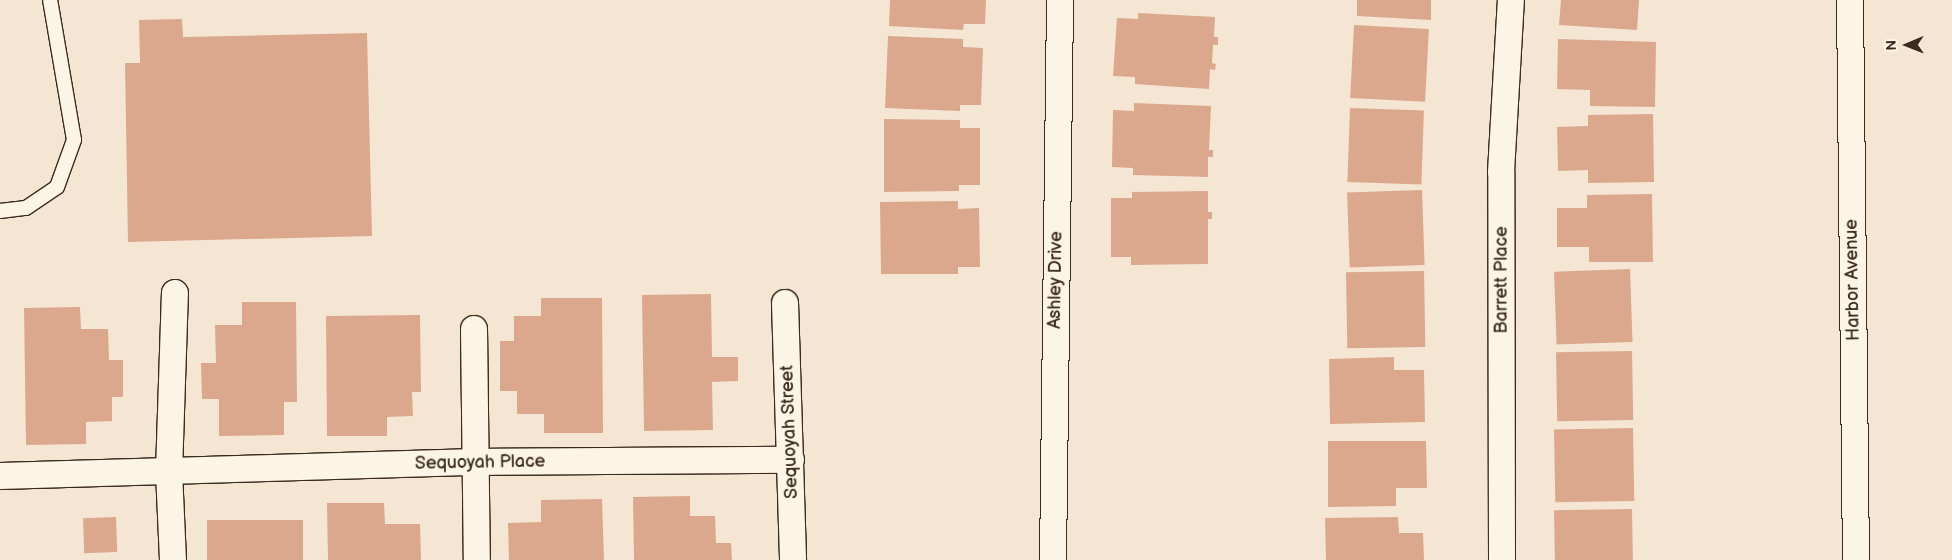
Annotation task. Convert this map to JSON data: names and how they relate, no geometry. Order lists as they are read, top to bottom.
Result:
{
  "streets": {
    "street": [
      "Ashley Drive",
      "Barrett Place",
      "Harbor Avenue",
      "Sequoyah Street",
      "Sequoyah Place"
    ]
  },
  "crossings": [
    ["Sequoyah Street", "Sequoyah Place"]
  ],
  "north": "left"
}
